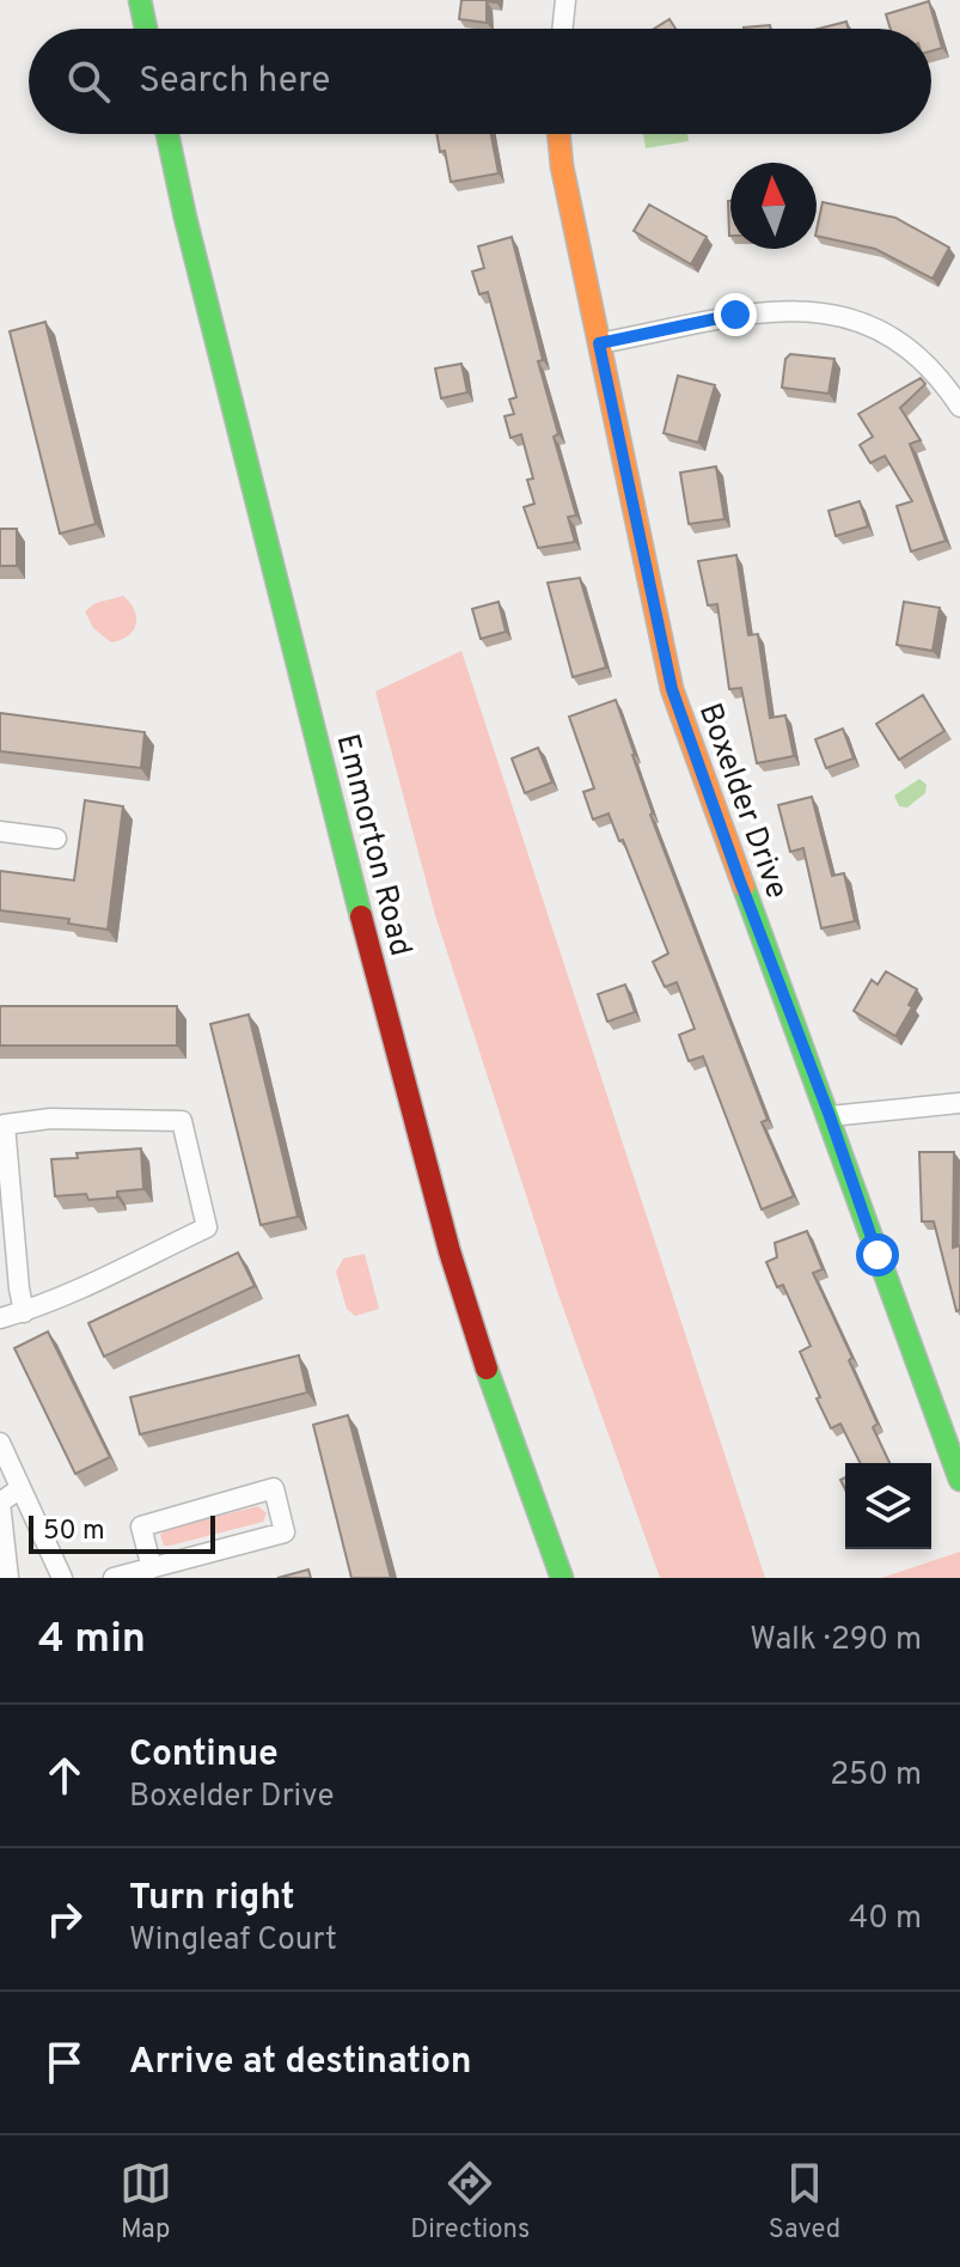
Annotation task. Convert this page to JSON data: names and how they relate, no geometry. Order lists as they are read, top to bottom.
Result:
{
  "streets": {
    "main road": ["Boxelder Drive", "Emmorton Road"]
  },
  "scale_bar": "50 m",
  "north": "top",
  "page": {
    "search": "Search here",
    "scale": "50 m",
    "heading": ["4 min", "Walk · 290 m"],
    "list": [
      ["Continue", "Boxelder Drive", "250 m"],
      ["Turn right", "Wingleaf Court", "40 m"],
      "Arrive at destination"
    ],
    "nav": ["Map", "Directions", "Saved"]
  }
}
